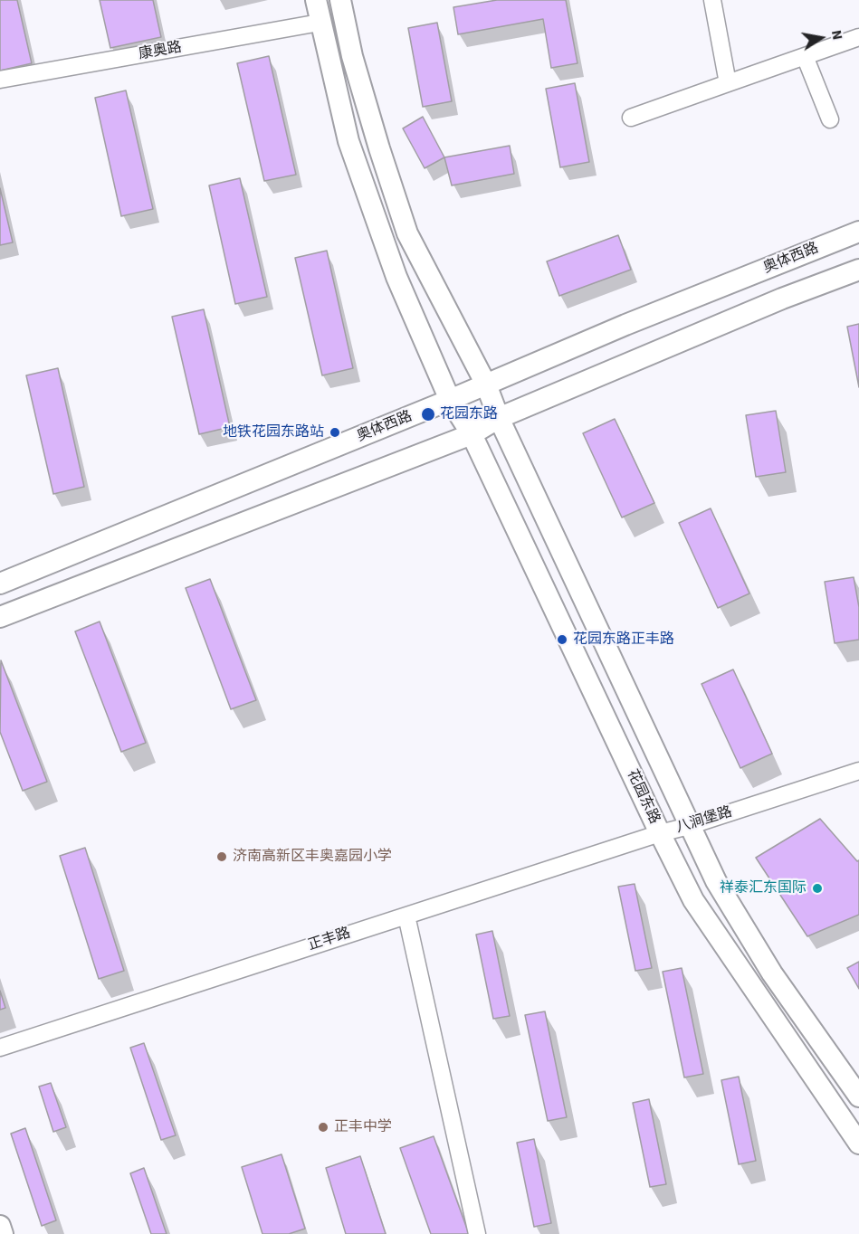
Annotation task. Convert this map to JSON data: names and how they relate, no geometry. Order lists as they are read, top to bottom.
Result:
{
  "streets": {
    "main road": ["奥体西路", "花园东路"],
    "street": ["康奥路", "八涧堡路", "正丰路"]
  },
  "crossings": [
    ["康奥路", "花园东路"],
    ["奥体西路", "花园东路"],
    ["花园东路", "八涧堡路"],
    ["花园东路", "正丰路"],
    ["八涧堡路", "正丰路"]
  ],
  "places": [
    "花园东路",
    "地铁花园东路站",
    "花园东路正丰路",
    "济南高新区丰奥嘉园小学",
    "祥泰汇东国际",
    "正丰中学"
  ],
  "north": "right"
}
